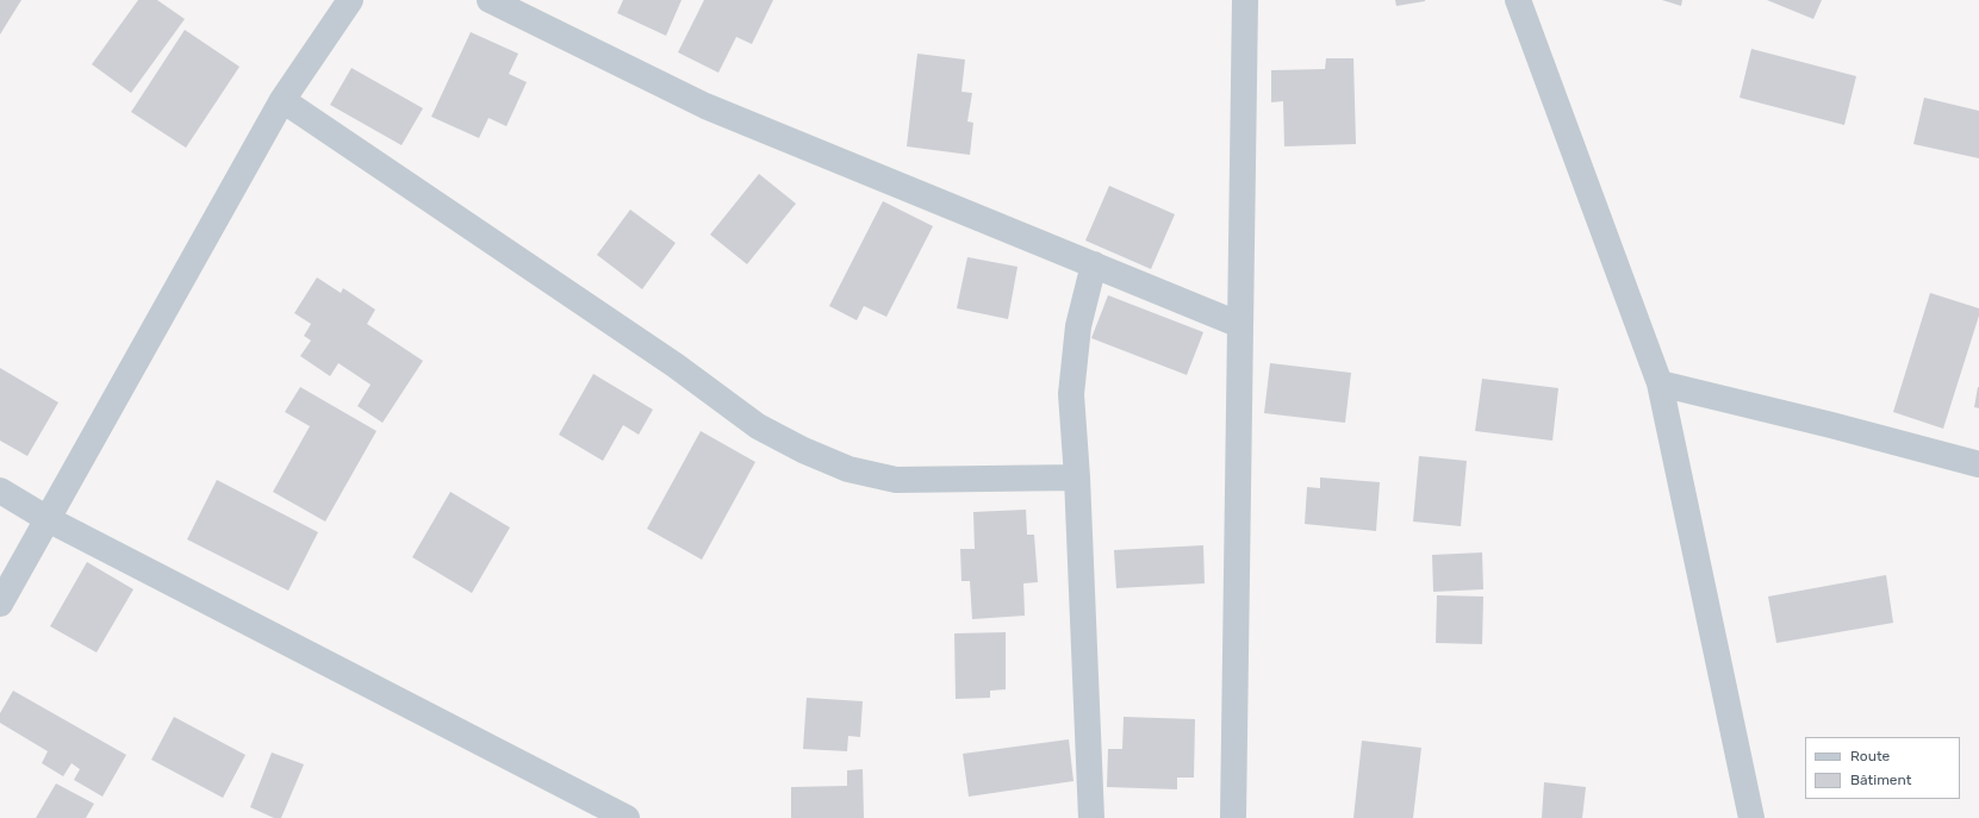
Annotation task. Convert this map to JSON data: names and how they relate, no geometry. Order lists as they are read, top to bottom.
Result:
{
  "legend": ["Route", "Bâtiment"]
}
